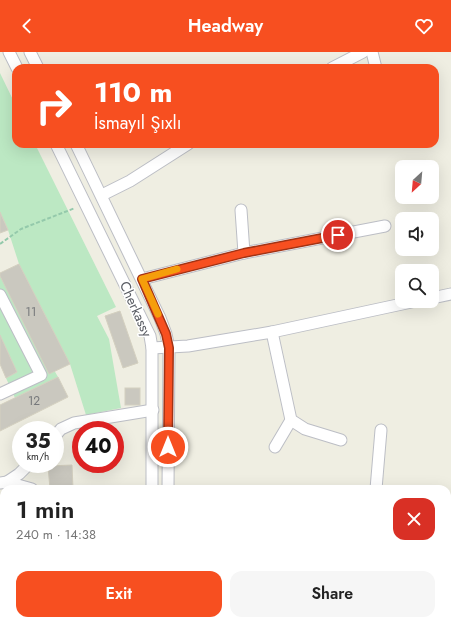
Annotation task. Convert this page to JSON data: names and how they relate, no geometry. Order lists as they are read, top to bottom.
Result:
{
  "streets": {
    "street": ["Cherkassy"]
  },
  "house_numbers": ["11", "12"],
  "north": "bottom left",
  "page": {
    "header": "Headway",
    "turn": ["110 m", "İsmayıl Şıxlı"],
    "speed": "35 km/h",
    "limit": "40",
    "heading": ["1 min", "240 m · 14:38"],
    "buttons": ["Exit", "Share"]
  }
}
